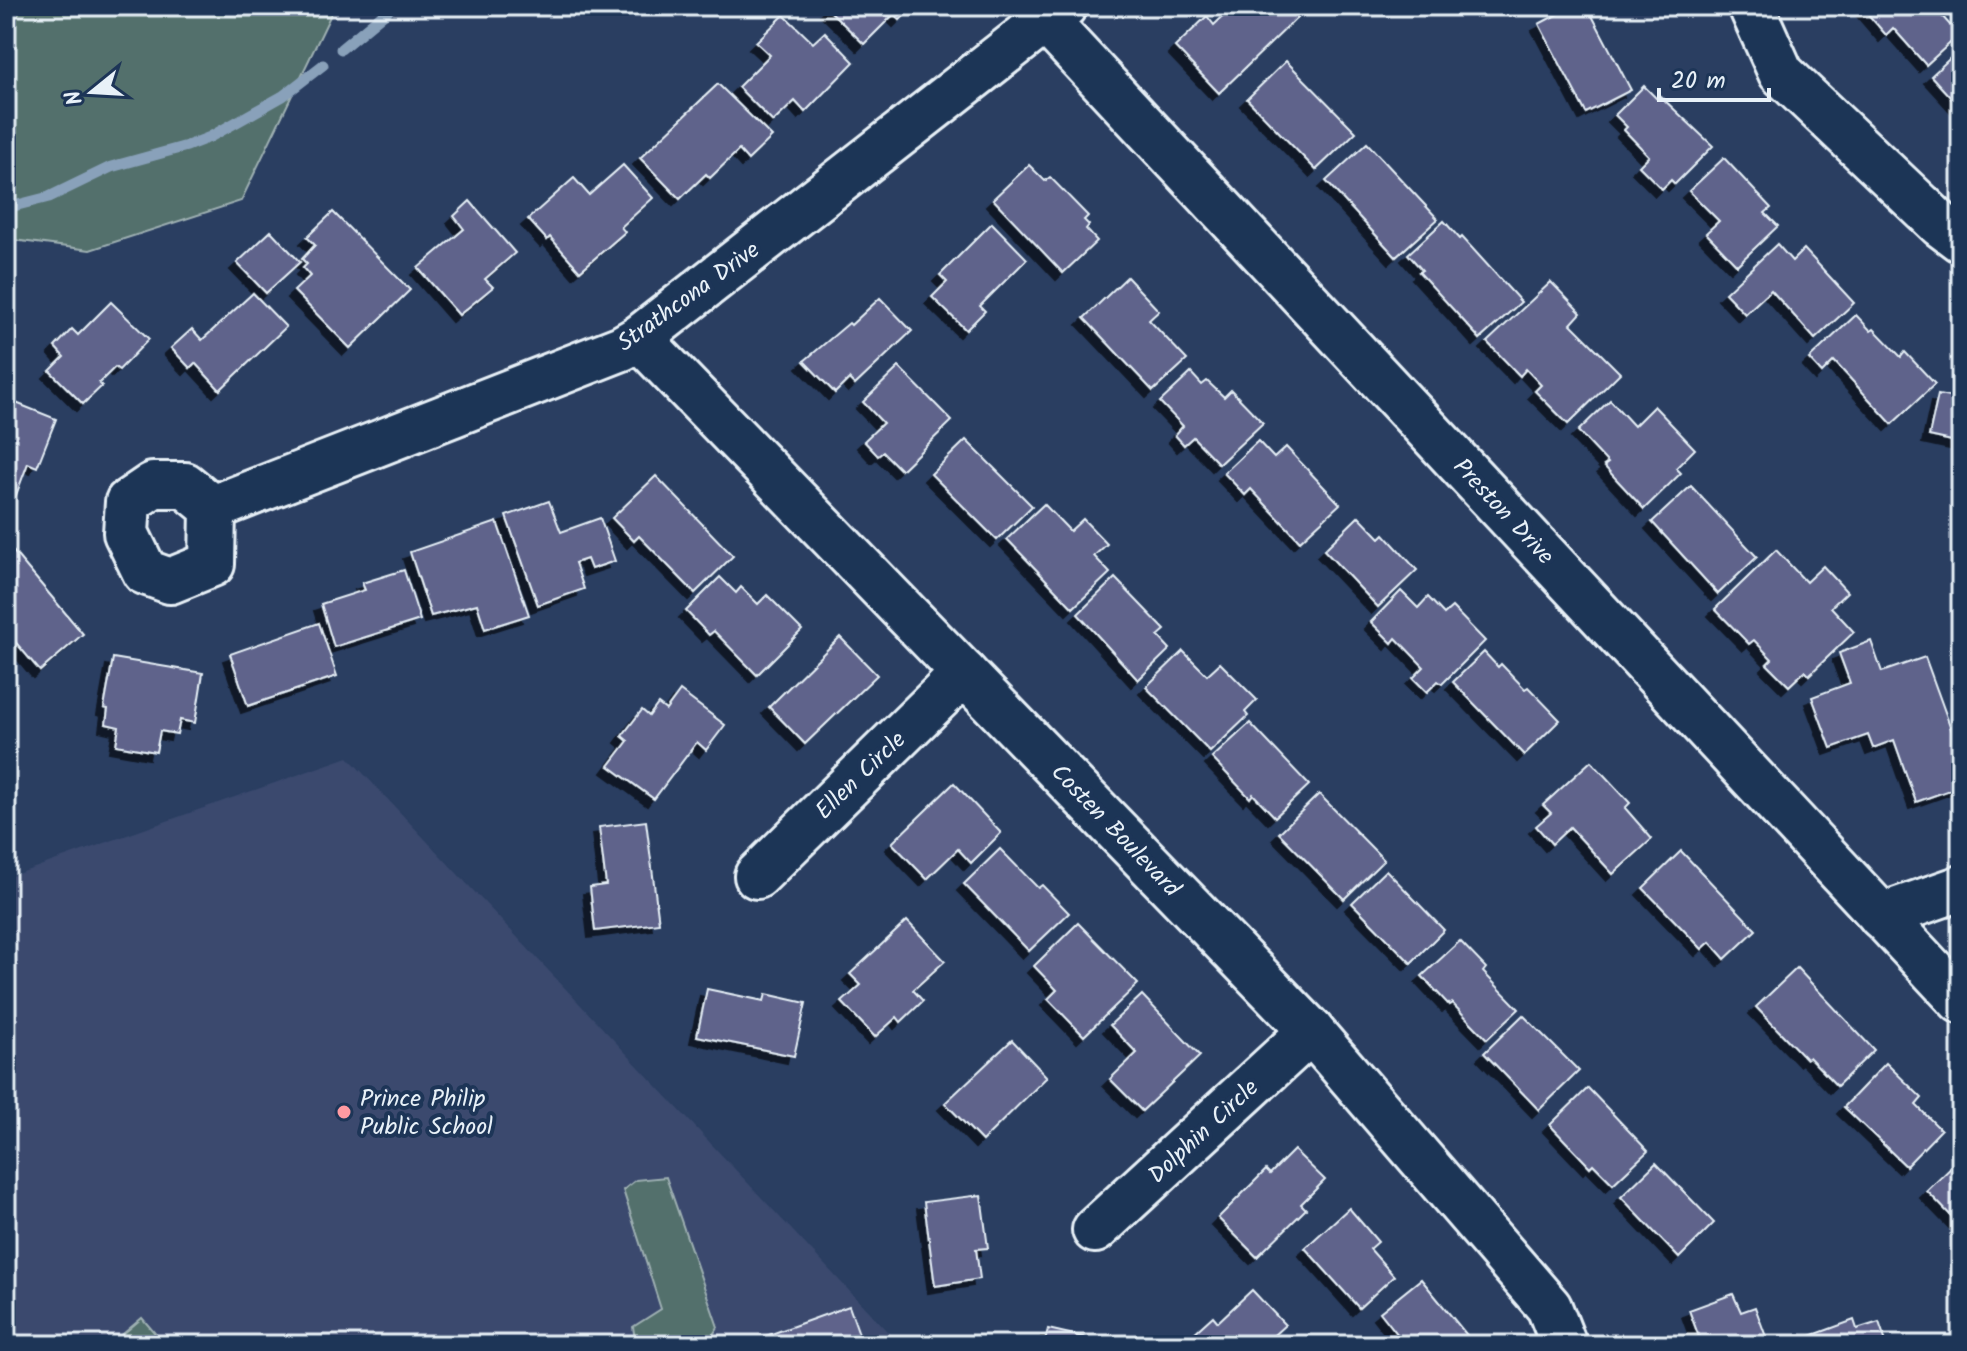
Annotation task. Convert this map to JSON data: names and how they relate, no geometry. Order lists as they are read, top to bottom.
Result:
{
  "streets": {
    "street": [
      "Strathcona Drive",
      "Preston Drive",
      "Ellen Circle",
      "Costen Boulevard",
      "Dolphin Circle"
    ]
  },
  "crossings": [
    ["Strathcona Drive", "Preston Drive"],
    ["Strathcona Drive", "Costen Boulevard"],
    ["Ellen Circle", "Costen Boulevard"],
    ["Costen Boulevard", "Dolphin Circle"]
  ],
  "places": ["Prince Philip Public School"],
  "scale_bar": "20 m",
  "north": "left"
}
